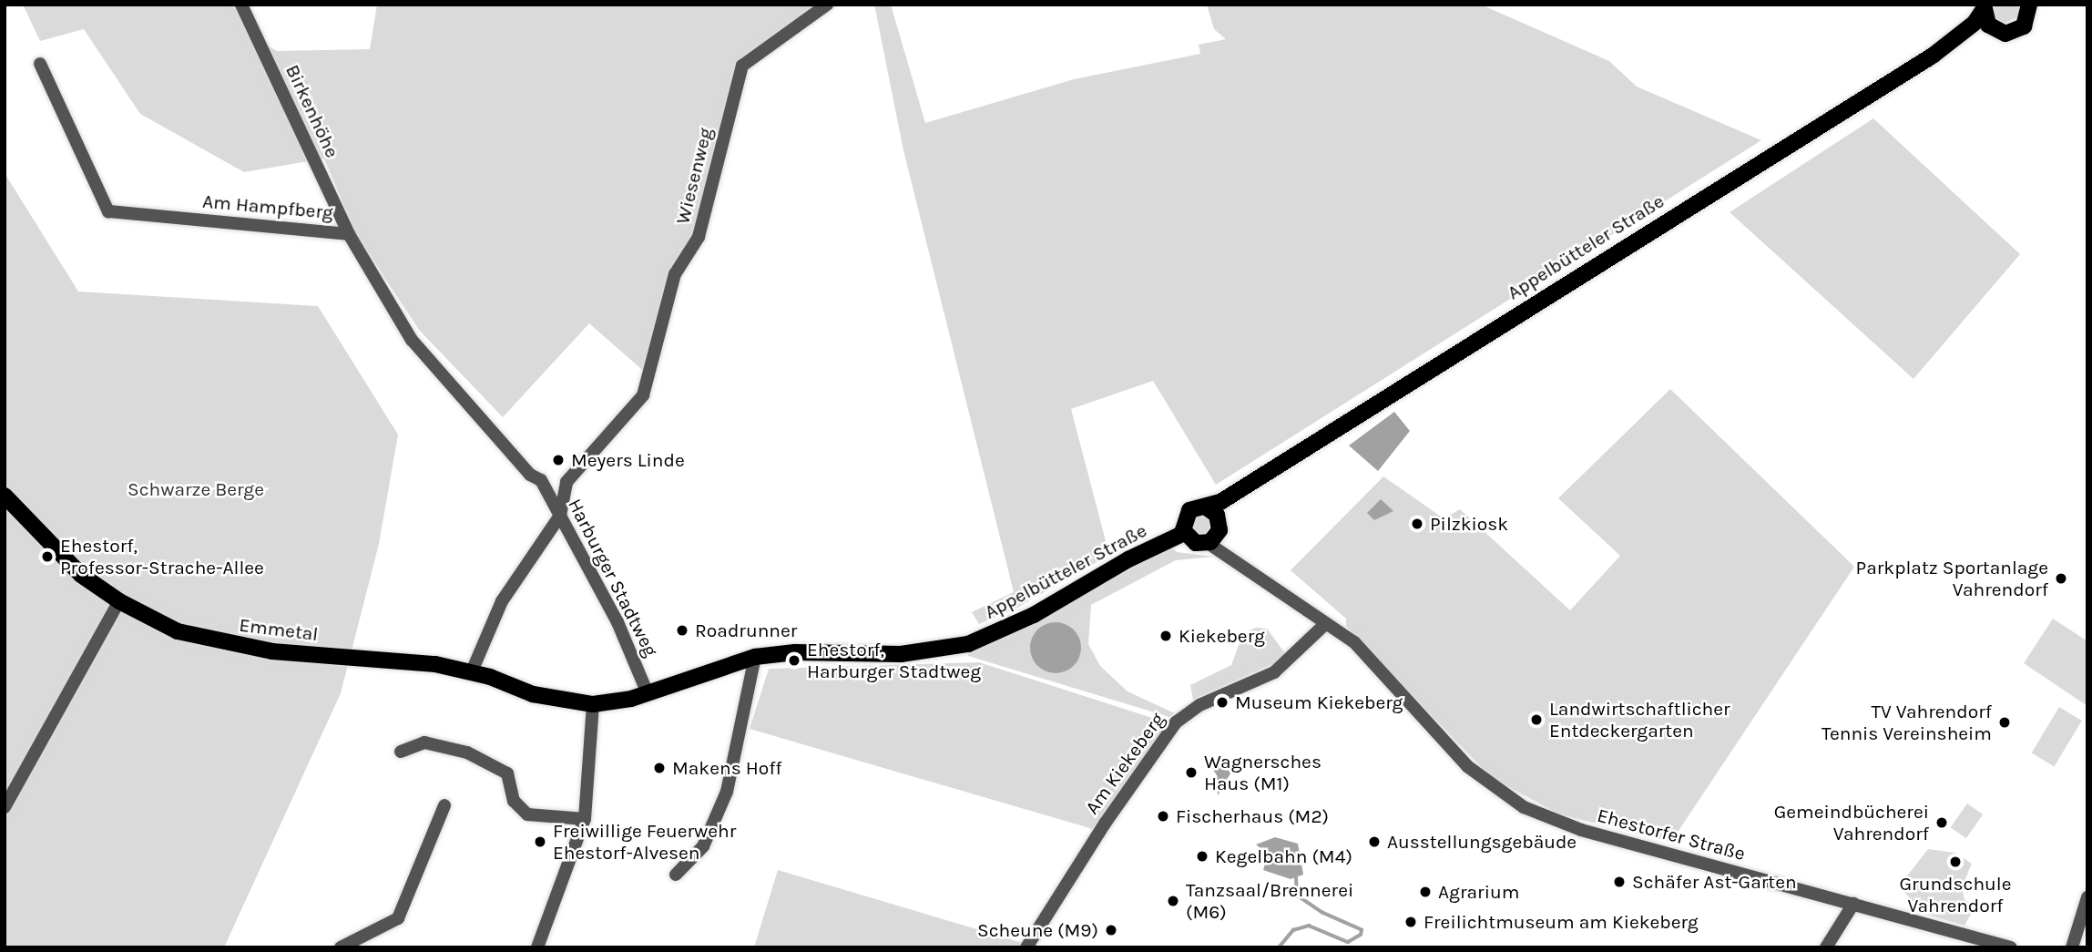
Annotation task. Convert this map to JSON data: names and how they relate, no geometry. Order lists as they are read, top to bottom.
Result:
{
  "streets": {
    "main road": ["Appelbütteler Straße", "Emmetal"],
    "street": [
      "Birkenhöhe",
      "Wiesenweg",
      "Am Hampfberg",
      "Harburger Stadtweg",
      "Am Kiekeberg",
      "Ehestorfer Straße"
    ]
  },
  "crossings": [
    ["Birkenhöhe", "Am Hampfberg"],
    ["Wiesenweg", "Harburger Stadtweg"],
    ["Am Hampfberg", "Harburger Stadtweg"],
    ["Appelbütteler Straße", "Harburger Stadtweg"],
    ["Appelbütteler Straße", "Emmetal"],
    ["Appelbütteler Straße", "Ehestorfer Straße"],
    ["Am Kiekeberg", "Ehestorfer Straße"]
  ],
  "parks": ["Schwarze Berge"],
  "places": [
    "Meyers Linde",
    "Pilzkiosk",
    "Ehestorf, Professor-Strache-Allee",
    "Parkplatz Sportanlage Vahrendorf",
    "Roadrunner",
    "Kiekeberg",
    "Ehestorf, Harburger Stadtweg",
    "Museum Kiekeberg",
    "Landwirtschaftlicher Entdeckergarten",
    "TV Vahrendorf Tennis Vereinsheim",
    "Makens Hoff",
    "Wagnersches Haus (M1)",
    "Fischerhaus (M2)",
    "Gemeindbücherei Vahrendorf",
    "Freiwillige Feuerwehr Ehestorf-Alvesen",
    "Ausstellungsgebäude",
    "Kegelbahn (M4)",
    "Grundschule Vahrendorf",
    "Schäfer Ast-Garten",
    "Agrarium",
    "Tanzsaal/Brennerei (M6)",
    "Freilichtmuseum am Kiekeberg",
    "Scheune (M9)"
  ]
}
